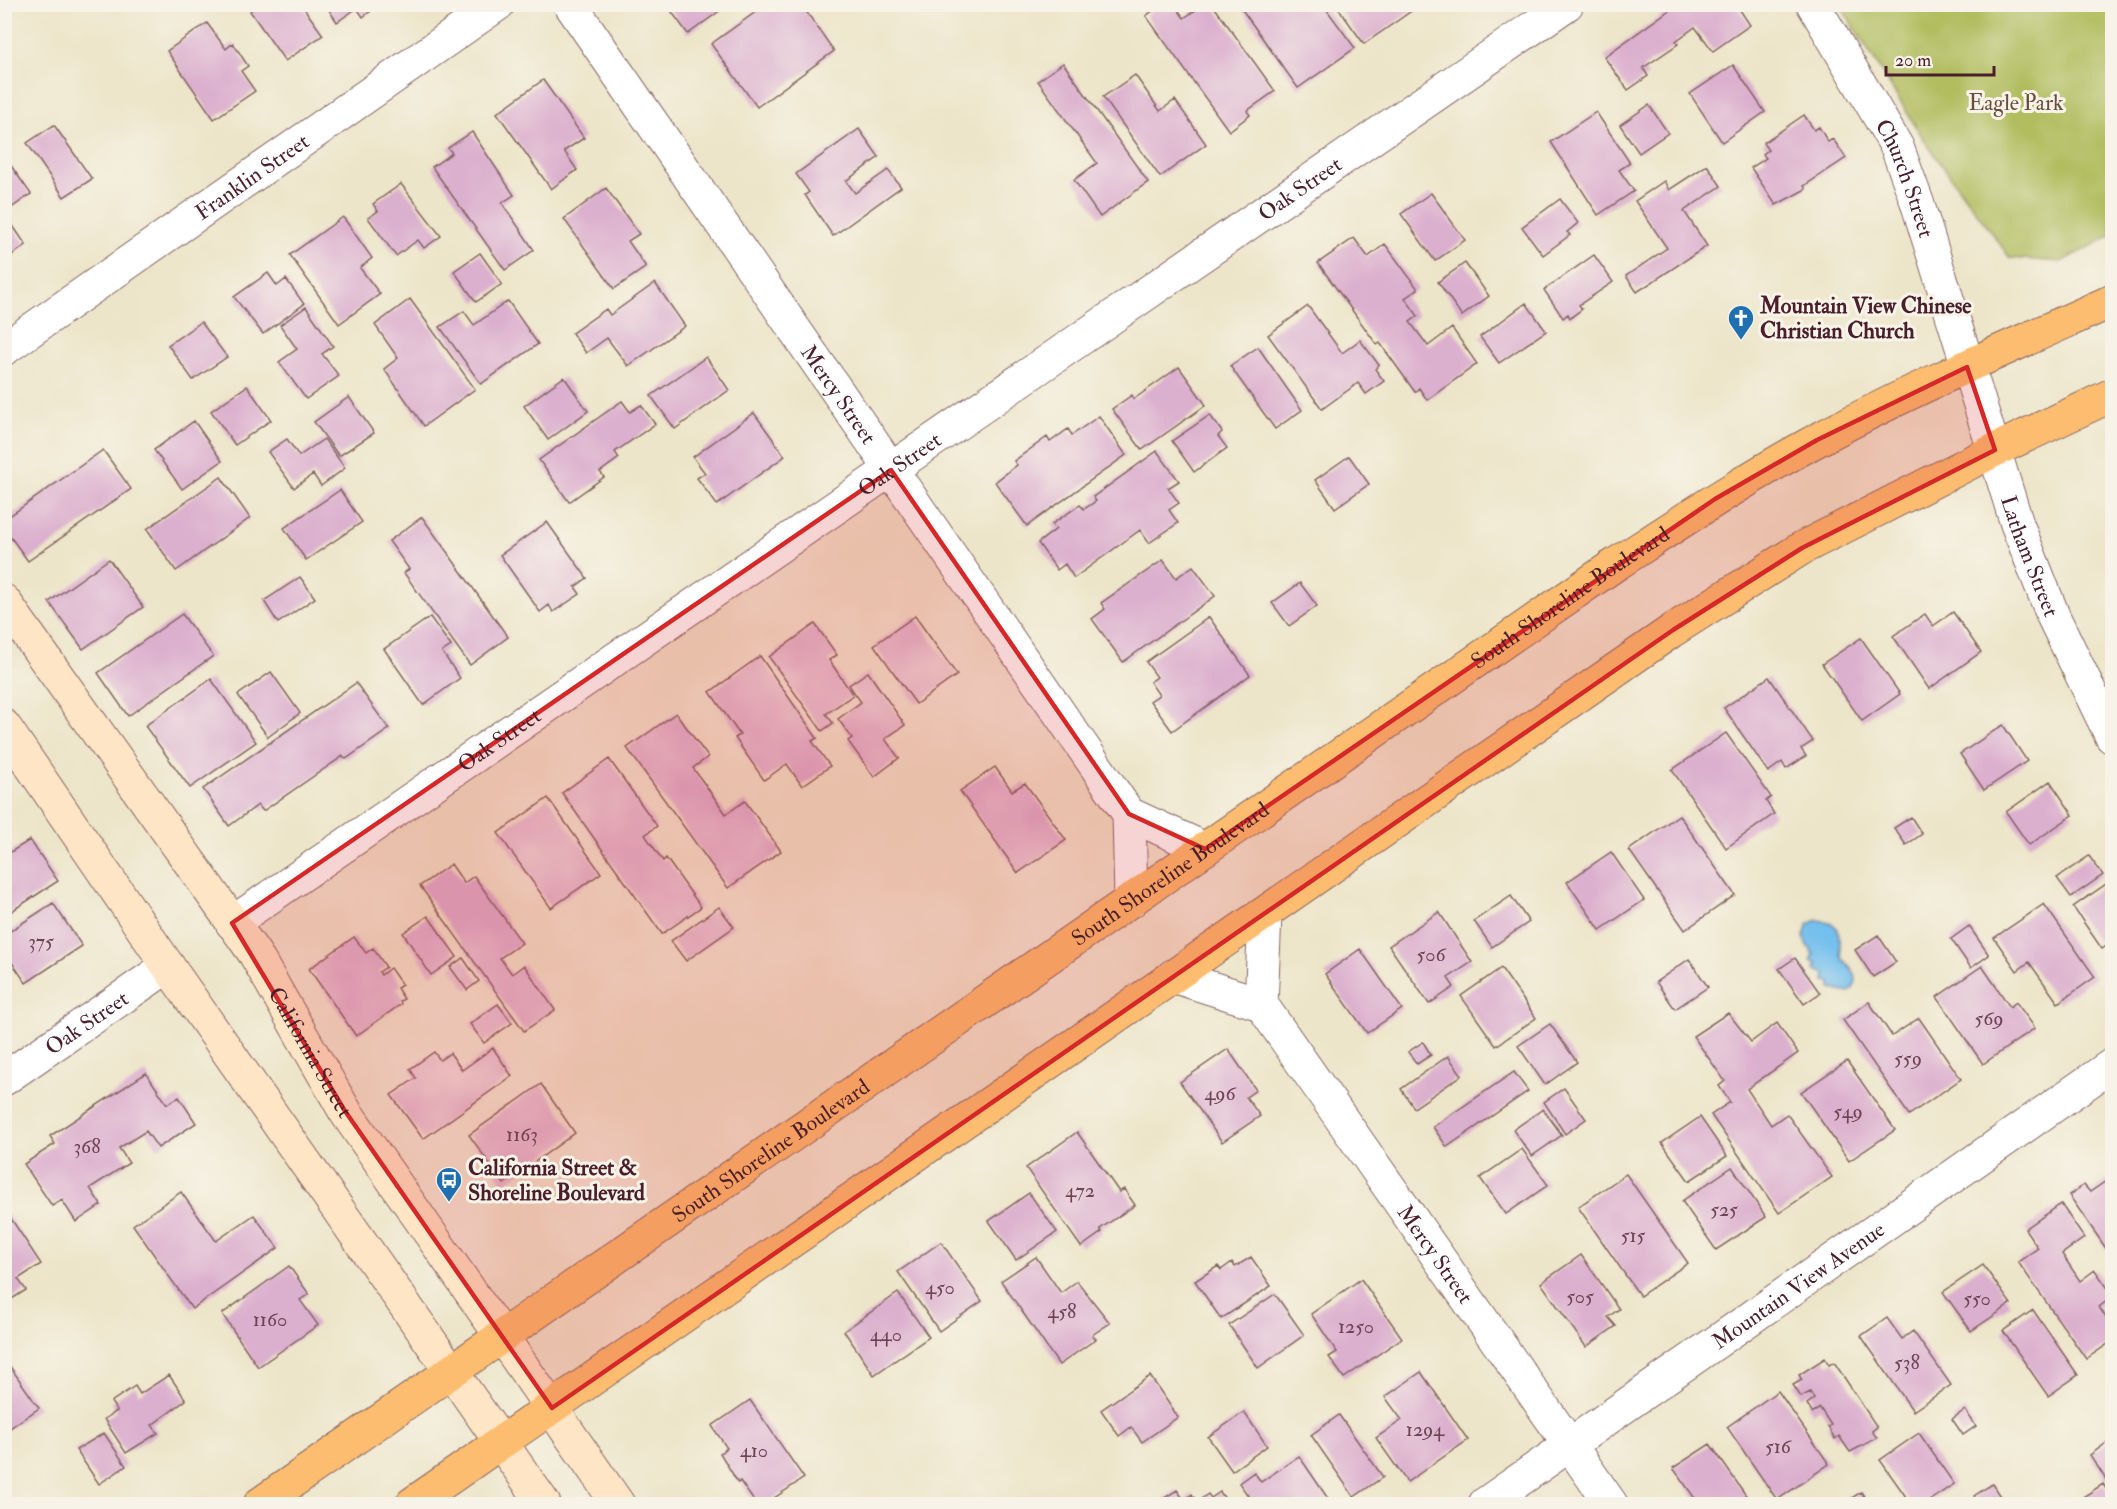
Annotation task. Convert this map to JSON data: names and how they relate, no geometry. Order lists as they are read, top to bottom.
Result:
{
  "streets": {
    "main road": ["South Shoreline Boulevard", "California Street"],
    "street": [
      "Franklin Street",
      "Church Street",
      "Oak Street",
      "Mercy Street",
      "Latham Street",
      "Mountain View Avenue"
    ]
  },
  "crossings": [
    ["Church Street", "Latham Street"],
    ["Church Street", "South Shoreline Boulevard"],
    ["Oak Street", "Mercy Street"],
    ["Oak Street", "California Street"],
    ["Mercy Street", "Mountain View Avenue"],
    ["Latham Street", "South Shoreline Boulevard"],
    ["South Shoreline Boulevard", "California Street"]
  ],
  "parks": ["Eagle Park"],
  "places": {
    "church": ["Mountain View Chinese Christian Church"],
    "bus stop": ["California Street & Shoreline Boulevard"]
  },
  "house_numbers": [
    "375",
    "506",
    "569",
    "559",
    "496",
    "549",
    "1163",
    "368",
    "472",
    "525",
    "515",
    "450",
    "505",
    "550",
    "458",
    "1160",
    "1250",
    "440",
    "538",
    "1294",
    "516",
    "410"
  ],
  "scale_bar": "20 m"
}
